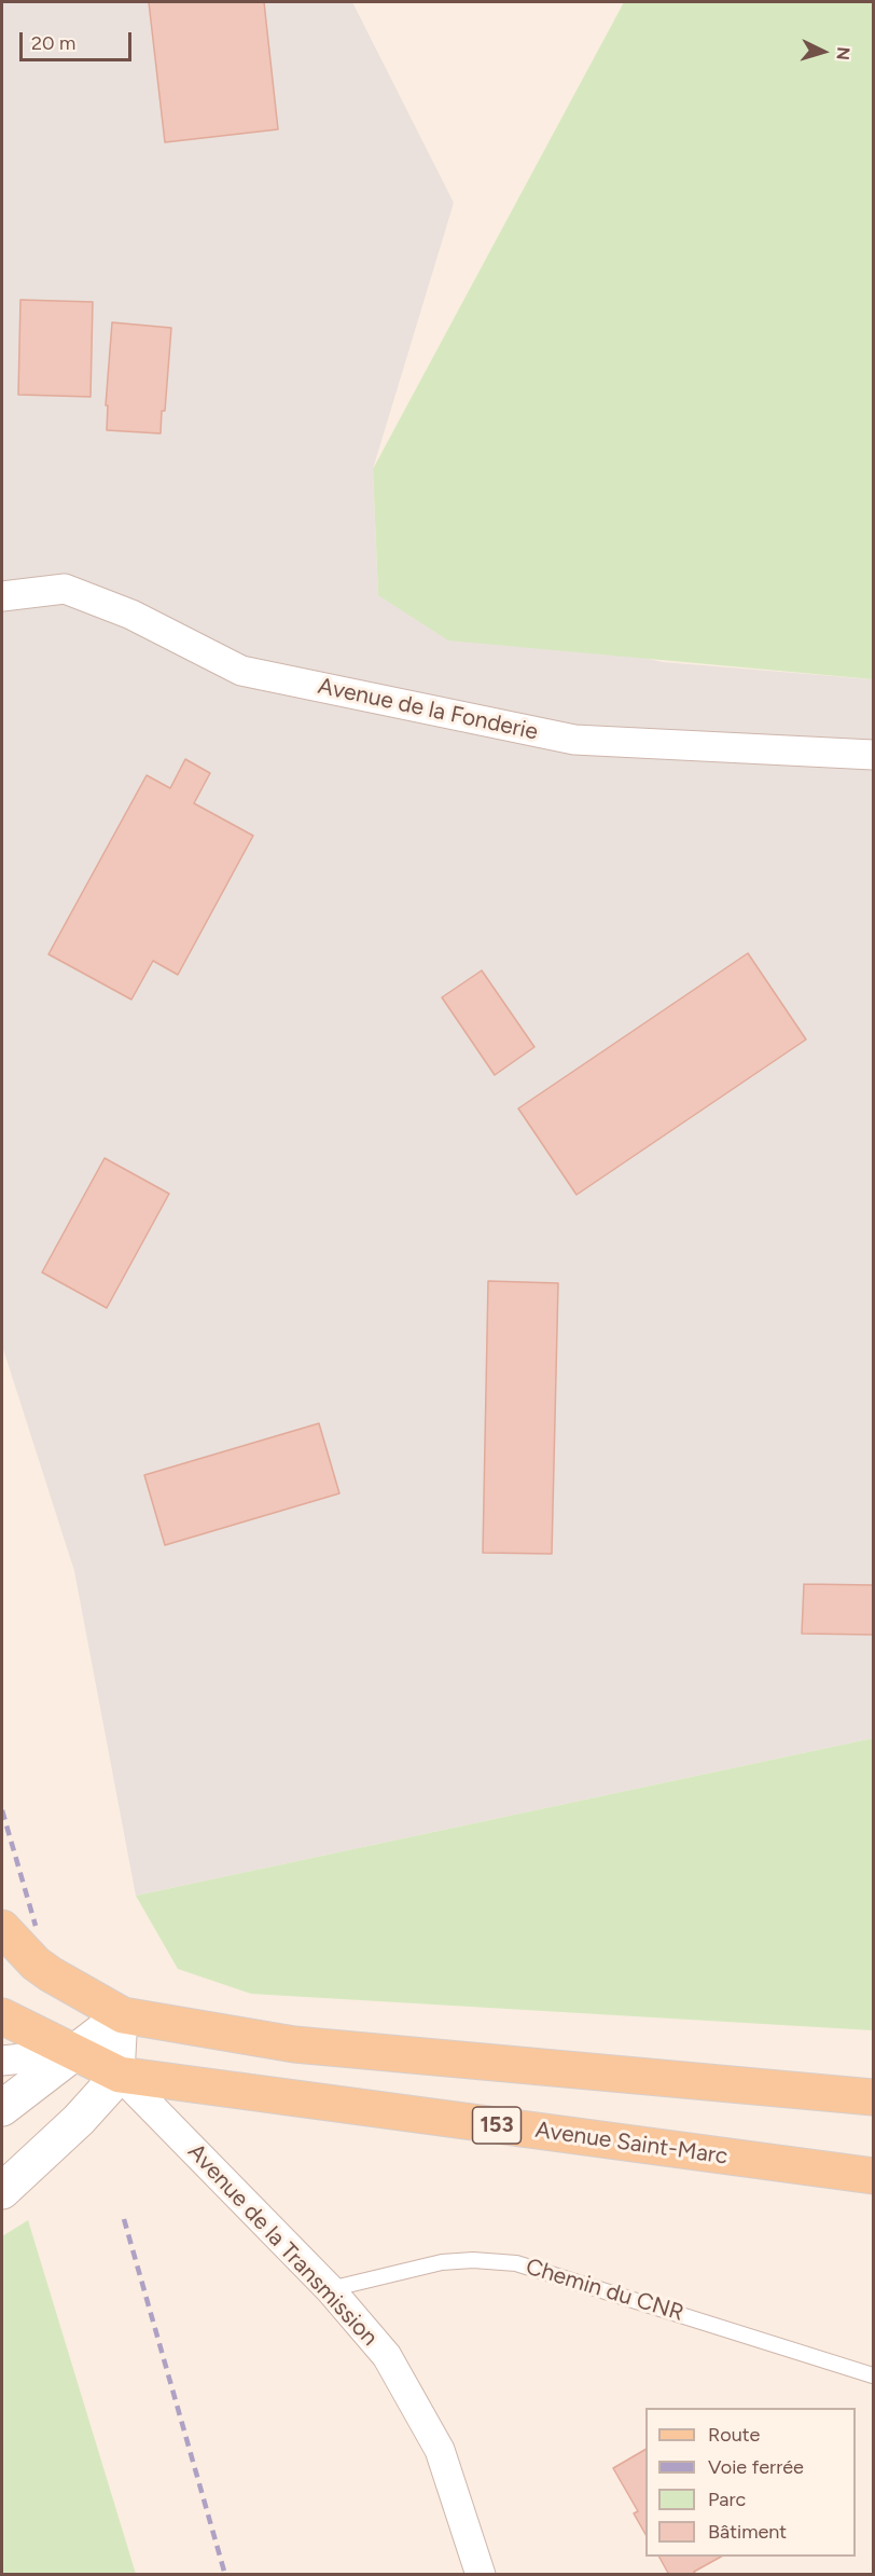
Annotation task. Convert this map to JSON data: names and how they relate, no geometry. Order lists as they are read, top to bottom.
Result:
{
  "streets": {
    "main road": ["153", "Avenue Saint-Marc"],
    "street": ["Avenue de la Fonderie", "Avenue de la Transmission"],
    "lane": ["Chemin du CNR"]
  },
  "crossings": [
    ["153", "Avenue Saint-Marc"],
    ["153", "Avenue de la Transmission"],
    ["Avenue Saint-Marc", "Avenue de la Transmission"],
    ["Avenue de la Transmission", "Chemin du CNR"]
  ],
  "legend": [
    "Route",
    "Voie ferrée",
    "Parc",
    "Bâtiment"
  ],
  "scale_bar": "20 m",
  "north": "right"
}
